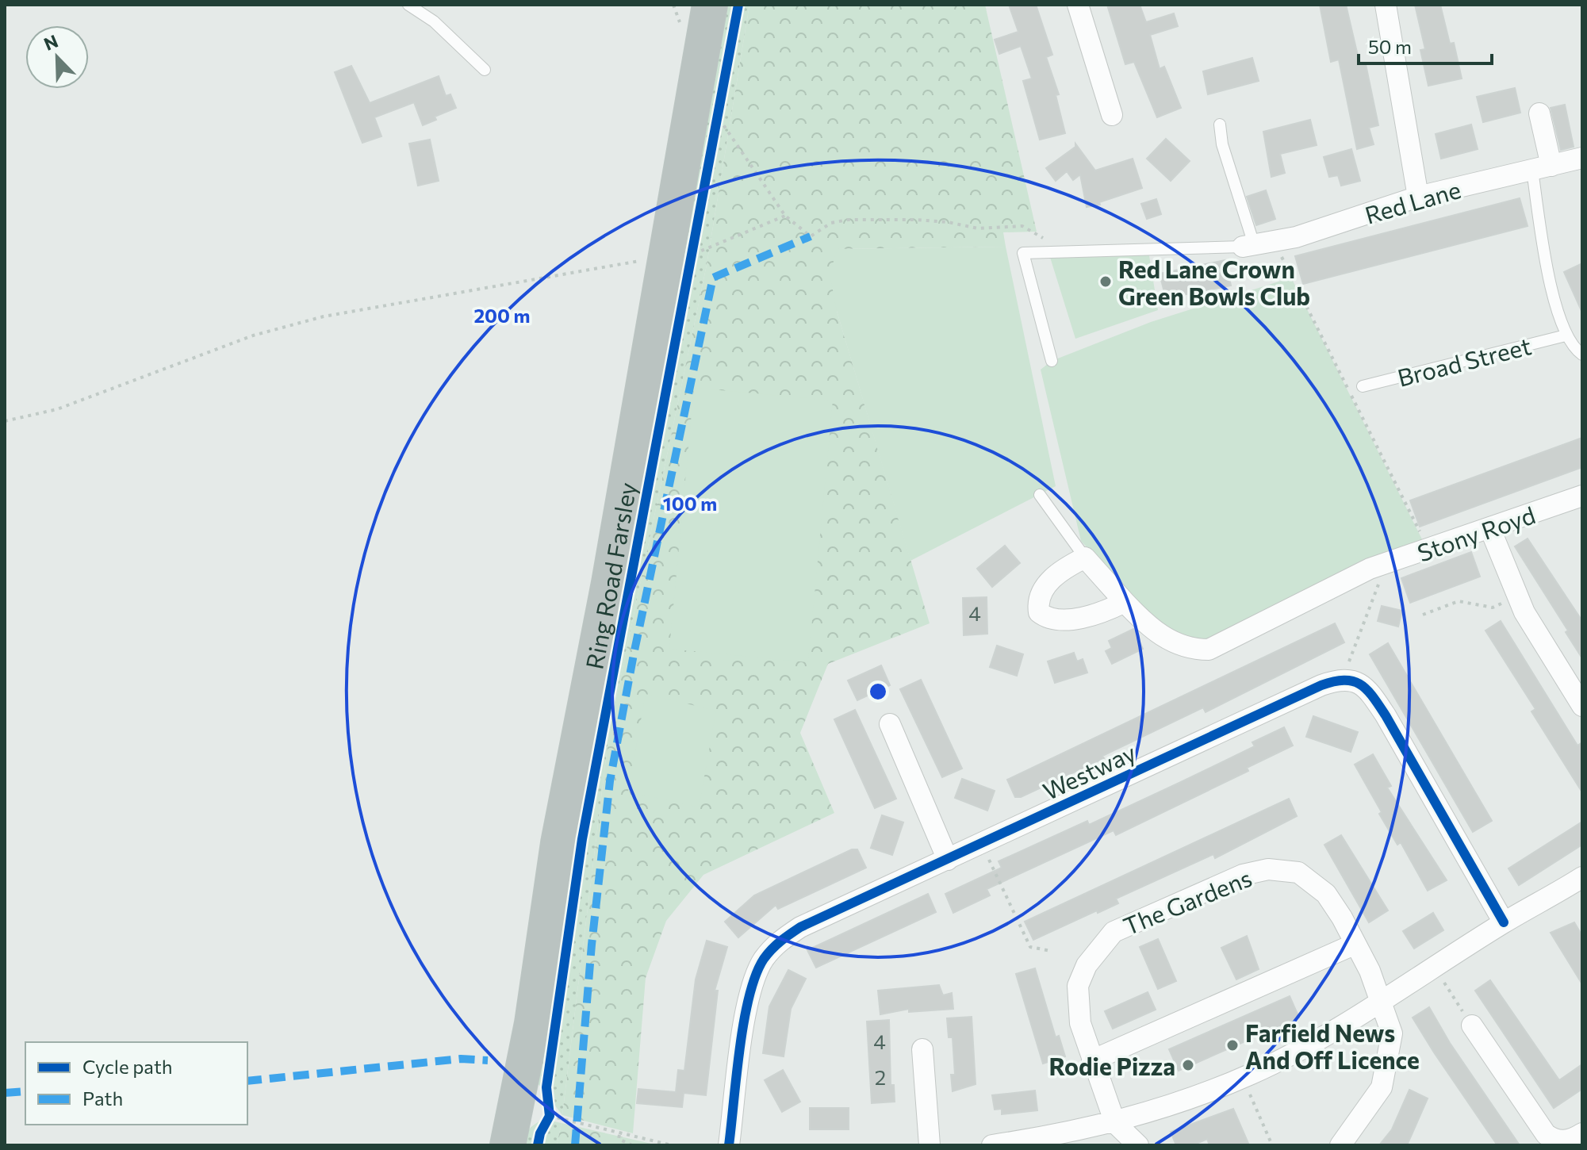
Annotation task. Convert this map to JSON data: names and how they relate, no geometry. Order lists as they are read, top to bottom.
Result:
{
  "streets": {
    "highway": ["Ring Road Farsley"],
    "street": [
      "Red Lane",
      "Stony Royd",
      "Westway",
      "The Gardens"
    ],
    "lane": ["Broad Street"]
  },
  "crossings": [
    ["Red Lane", "Broad Street"]
  ],
  "places": ["Red Lane Crown Green Bowls Club", "Farfield News And Off Licence", "Rodie Pizza"],
  "house_numbers": ["4", "4", "2"],
  "legend": ["Cycle path", "Path"],
  "scale_bar": "50 m",
  "north": "top left",
  "rings": ["200 m", "100 m"]
}
